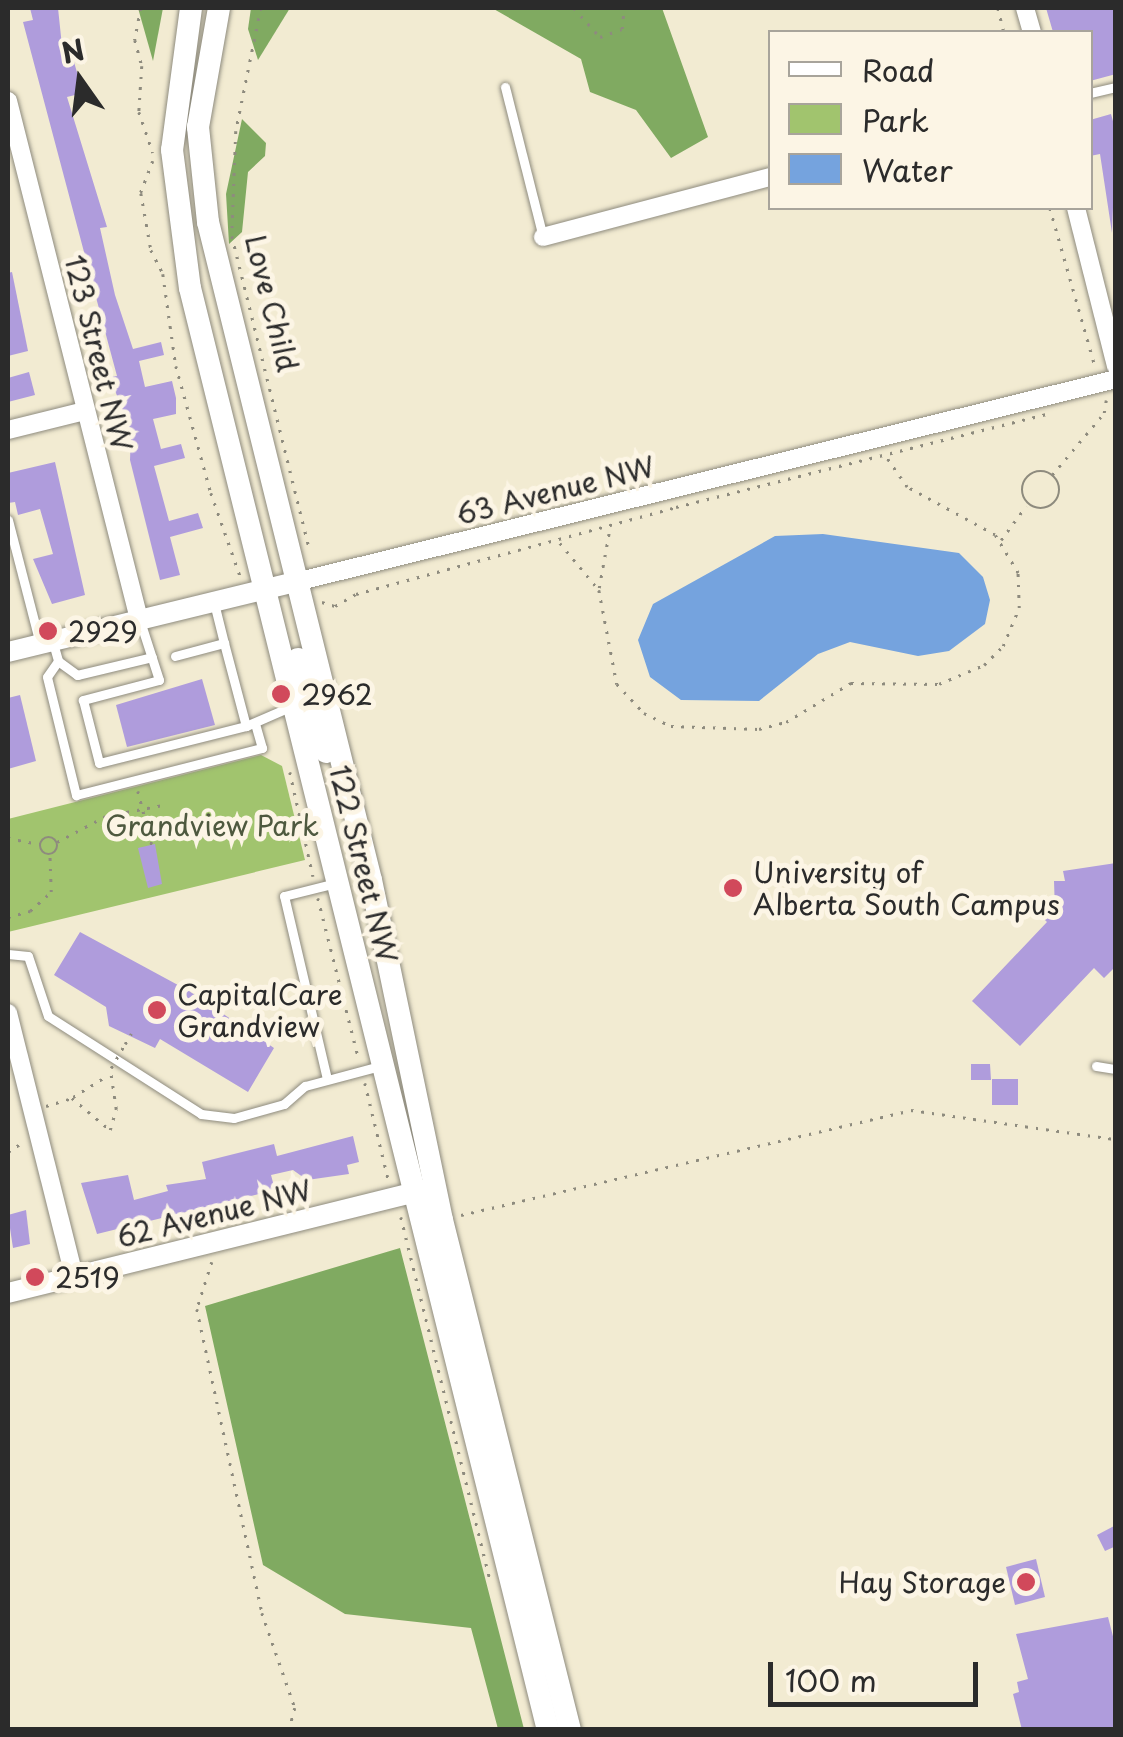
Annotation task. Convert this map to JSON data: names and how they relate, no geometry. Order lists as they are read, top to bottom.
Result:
{
  "streets": {
    "main road": ["122 Street NW"],
    "street": ["123 Street NW", "63 Avenue NW", "62 Avenue NW"],
    "path": ["Love Child"]
  },
  "crossings": [
    ["123 Street NW", "63 Avenue NW"],
    ["63 Avenue NW", "122 Street NW"],
    ["122 Street NW", "62 Avenue NW"]
  ],
  "parks": ["Grandview Park"],
  "places": [
    "2929",
    "2962",
    "University of Alberta South Campus",
    "CapitalCare Grandview",
    "2519",
    "Hay Storage"
  ],
  "legend": ["Road", "Park", "Water"],
  "scale_bar": "100 m",
  "north": "top"
}
